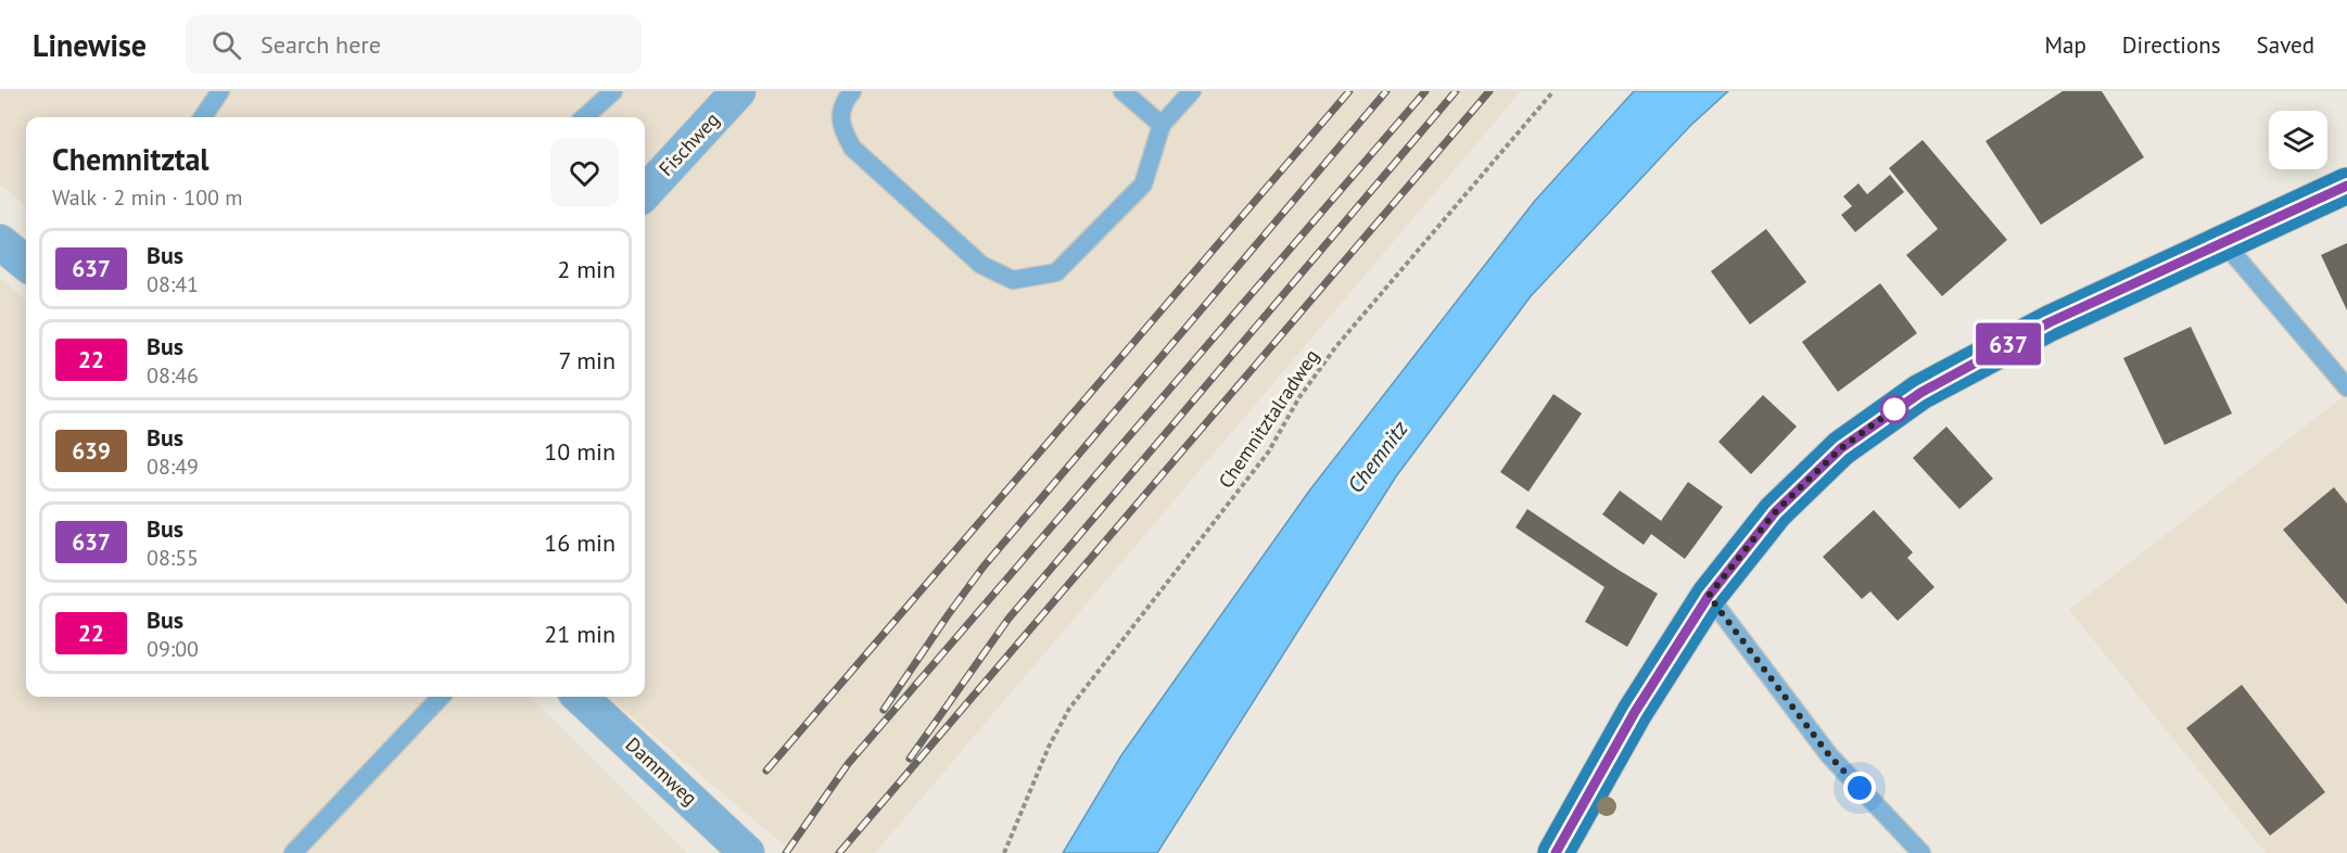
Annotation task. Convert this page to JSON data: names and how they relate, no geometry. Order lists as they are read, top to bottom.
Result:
{
  "streets": {
    "street": ["Fischweg", "Dammweg"],
    "path": ["Chemnitztalradweg"]
  },
  "water": ["Chemnitz"],
  "lines": ["bus line 637"],
  "page": {
    "header": "Linewise",
    "search": "Search here",
    "nav": ["Map", "Directions", "Saved"],
    "on_map": "637",
    "heading": ["Chemnitztal", "Walk · 2 min · 100 m"],
    "list": [
      {
        "mark": "637",
        "name": "Bus",
        "note": "08:41",
        "value": "2 min"
      },
      {
        "mark": "22",
        "name": "Bus",
        "note": "08:46",
        "value": "7 min"
      },
      {
        "mark": "639",
        "name": "Bus",
        "note": "08:49",
        "value": "10 min"
      },
      {
        "mark": "637",
        "name": "Bus",
        "note": "08:55",
        "value": "16 min"
      },
      {
        "mark": "22",
        "name": "Bus",
        "note": "09:00",
        "value": "21 min"
      }
    ]
  }
}
